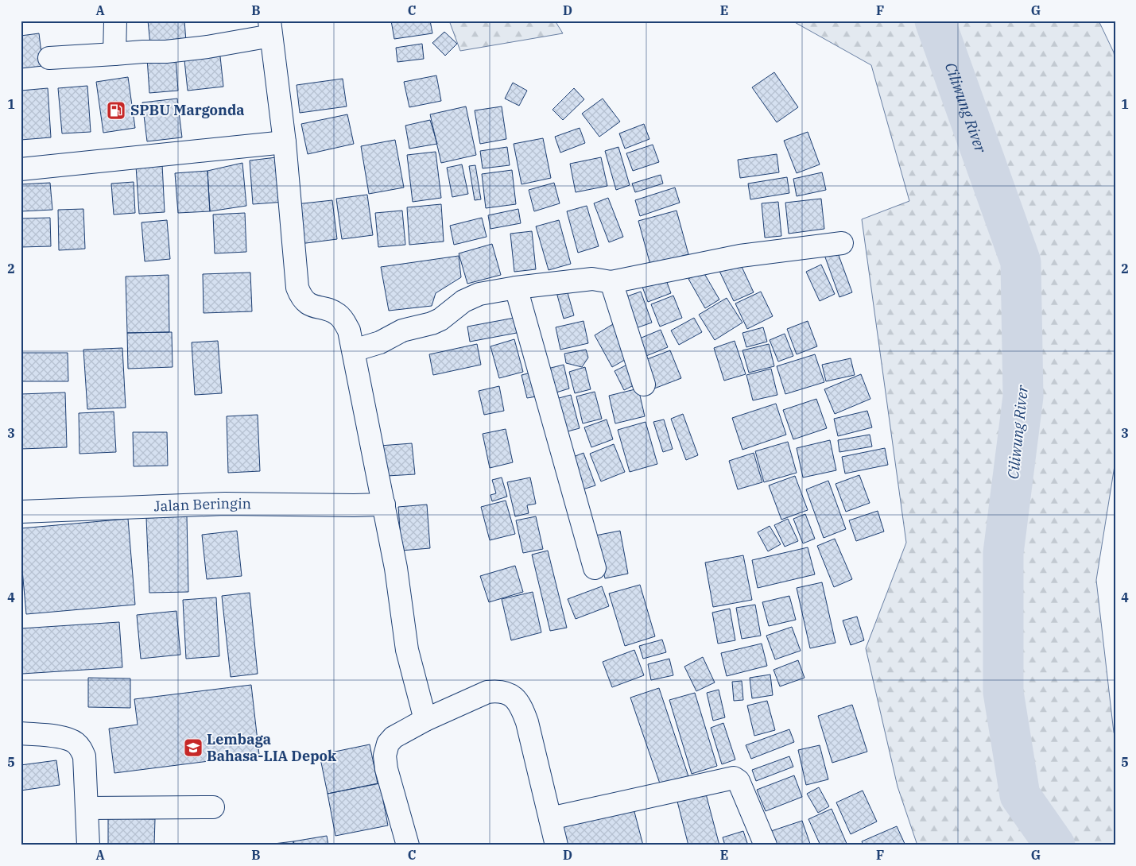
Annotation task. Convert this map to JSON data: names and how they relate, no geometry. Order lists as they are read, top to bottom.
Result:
{
  "streets": {
    "street": ["Jalan Beringin"]
  },
  "water": ["Ciliwung River"],
  "places": {
    "fuel station": ["SPBU Margonda"],
    "school or university": ["Lembaga Bahasa-LIA Depok"]
  },
  "grid": {
    "columns": [
      "A",
      "B",
      "C",
      "D",
      "E",
      "F",
      "G"
    ],
    "rows": [
      "1",
      "2",
      "3",
      "4",
      "5"
    ]
  }
}
